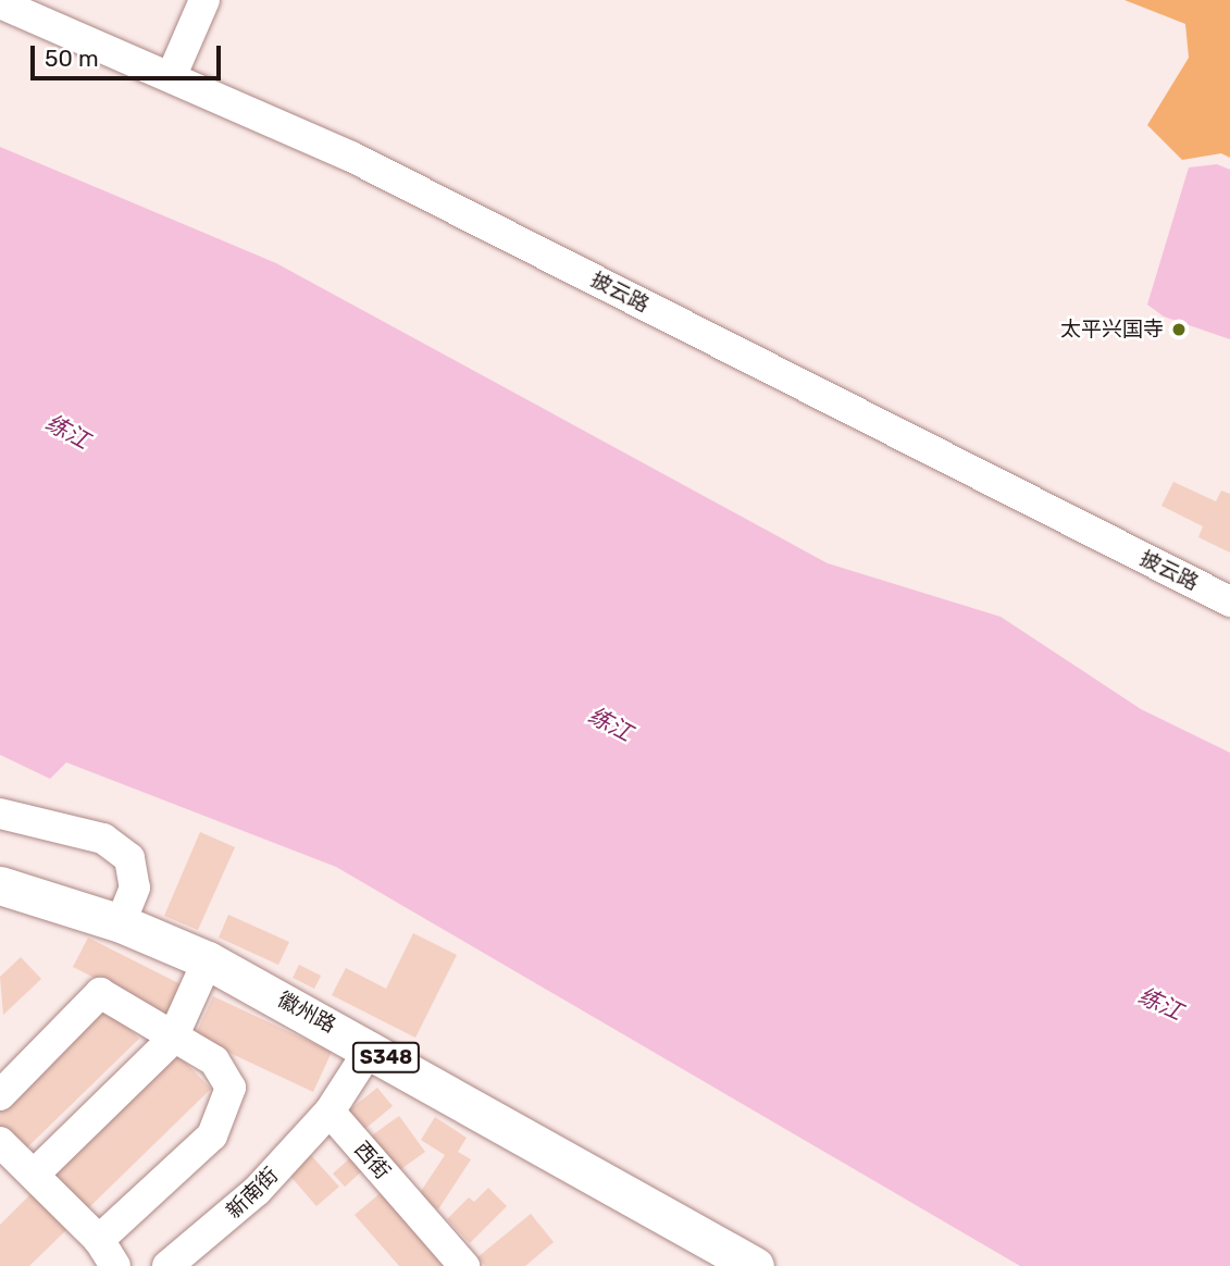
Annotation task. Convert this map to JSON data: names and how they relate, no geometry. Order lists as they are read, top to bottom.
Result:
{
  "streets": {
    "main road": ["徽州路", "S348"],
    "street": ["披云路", "西街", "新南街"]
  },
  "crossings": [
    ["西街", "新南街"]
  ],
  "water": ["练江"],
  "places": ["太平兴国寺"],
  "scale_bar": "50 m"
}
